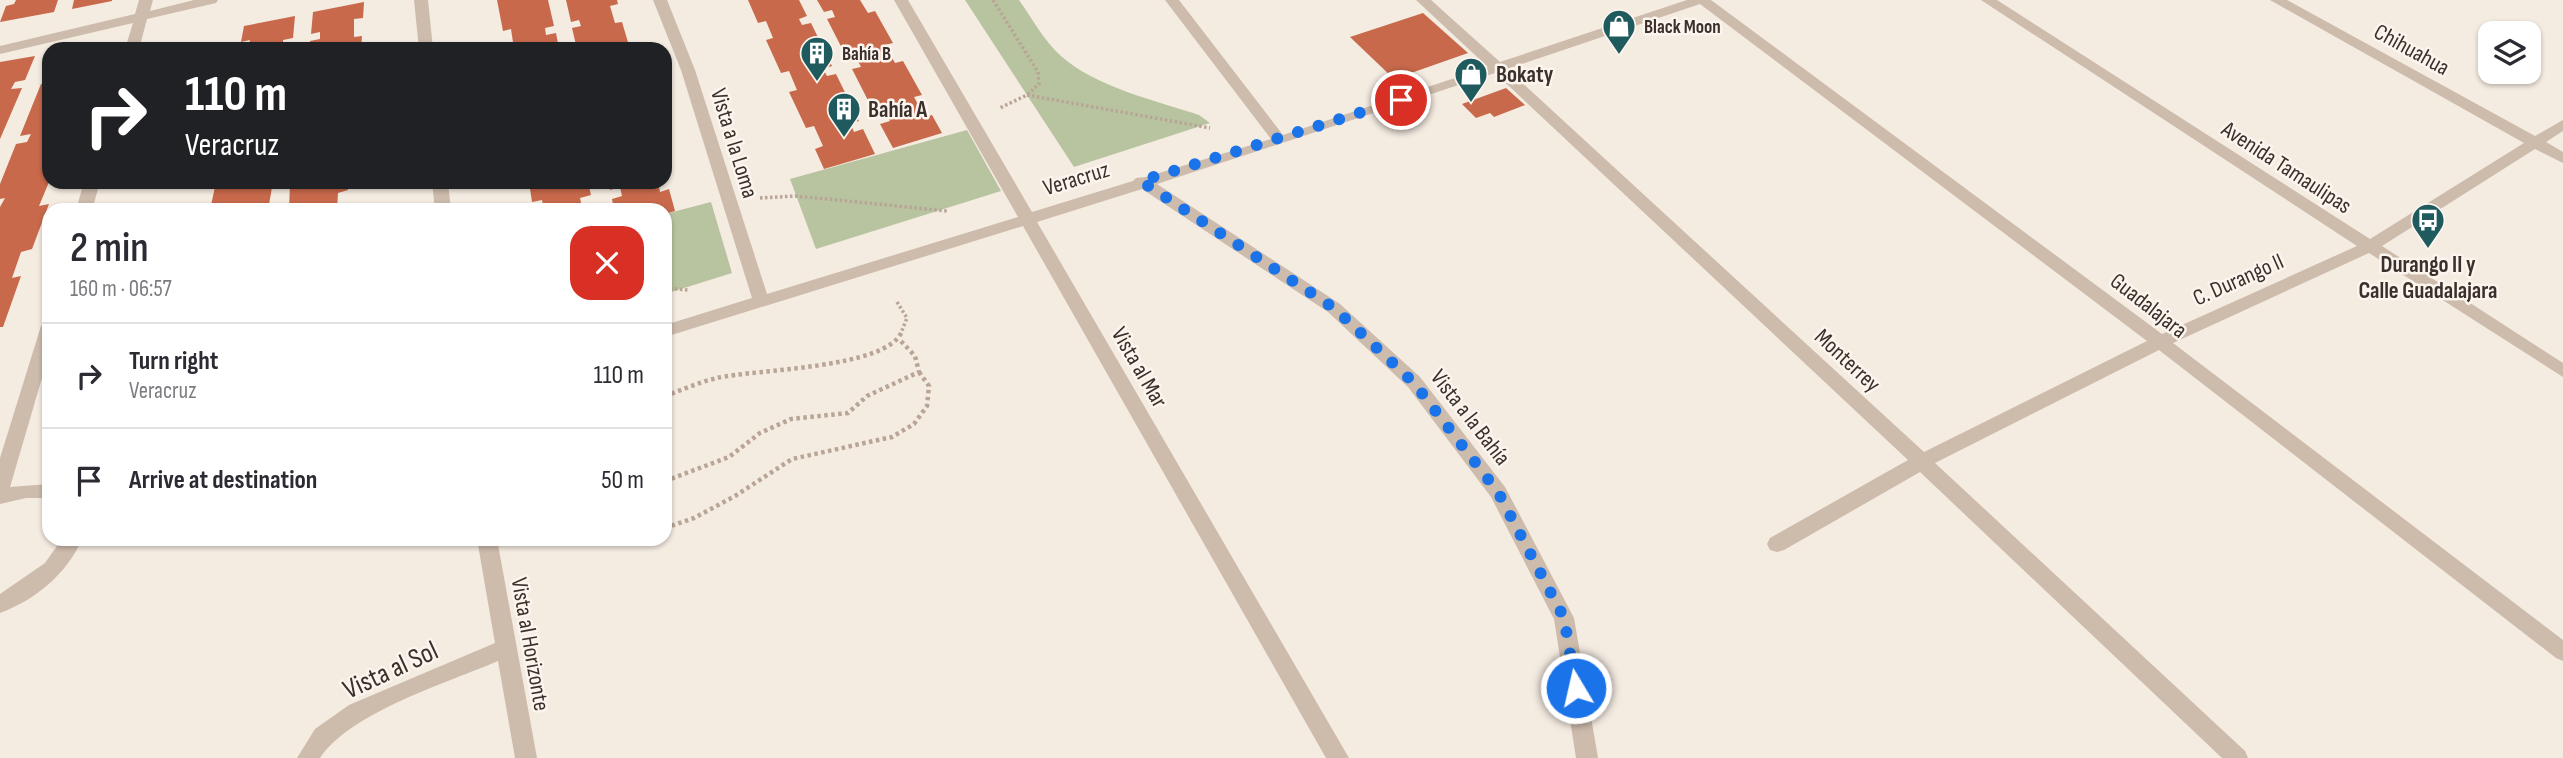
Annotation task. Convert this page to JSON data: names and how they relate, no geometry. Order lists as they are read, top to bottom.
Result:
{
  "streets": {
    "street": [
      "Chihuahua",
      "Vista a la Loma",
      "Avenida Tamaulipas",
      "Veracruz",
      "C. Durango II",
      "Guadalajara",
      "Monterrey",
      "Vista al Mar",
      "Vista a la Bahía",
      "Vista al Horizonte",
      "Vista al Sol"
    ]
  },
  "crossings": [
    ["Chihuahua", "C. Durango II"],
    ["Vista a la Loma", "Veracruz"],
    ["Avenida Tamaulipas", "C. Durango II"],
    ["Veracruz", "Guadalajara"],
    ["Veracruz", "Monterrey"],
    ["Veracruz", "Vista al Mar"],
    ["Veracruz", "Vista a la Bahía"],
    ["C. Durango II", "Guadalajara"],
    ["C. Durango II", "Monterrey"],
    ["Vista al Horizonte", "Vista al Sol"]
  ],
  "places": {
    "shop": ["Black Moon", "Bokaty"],
    "building": ["Bahía B", "Bahía A"],
    "bus stop": ["Durango II y Calle Guadalajara"]
  },
  "page": {
    "turn": ["110 m", "Veracruz"],
    "heading": ["2 min", "160 m · 06:57"],
    "list": [
      {
        "name": "Turn right",
        "note": "Veracruz",
        "value": "110 m"
      },
      {
        "name": "Arrive at destination",
        "value": "50 m"
      }
    ]
  }
}
